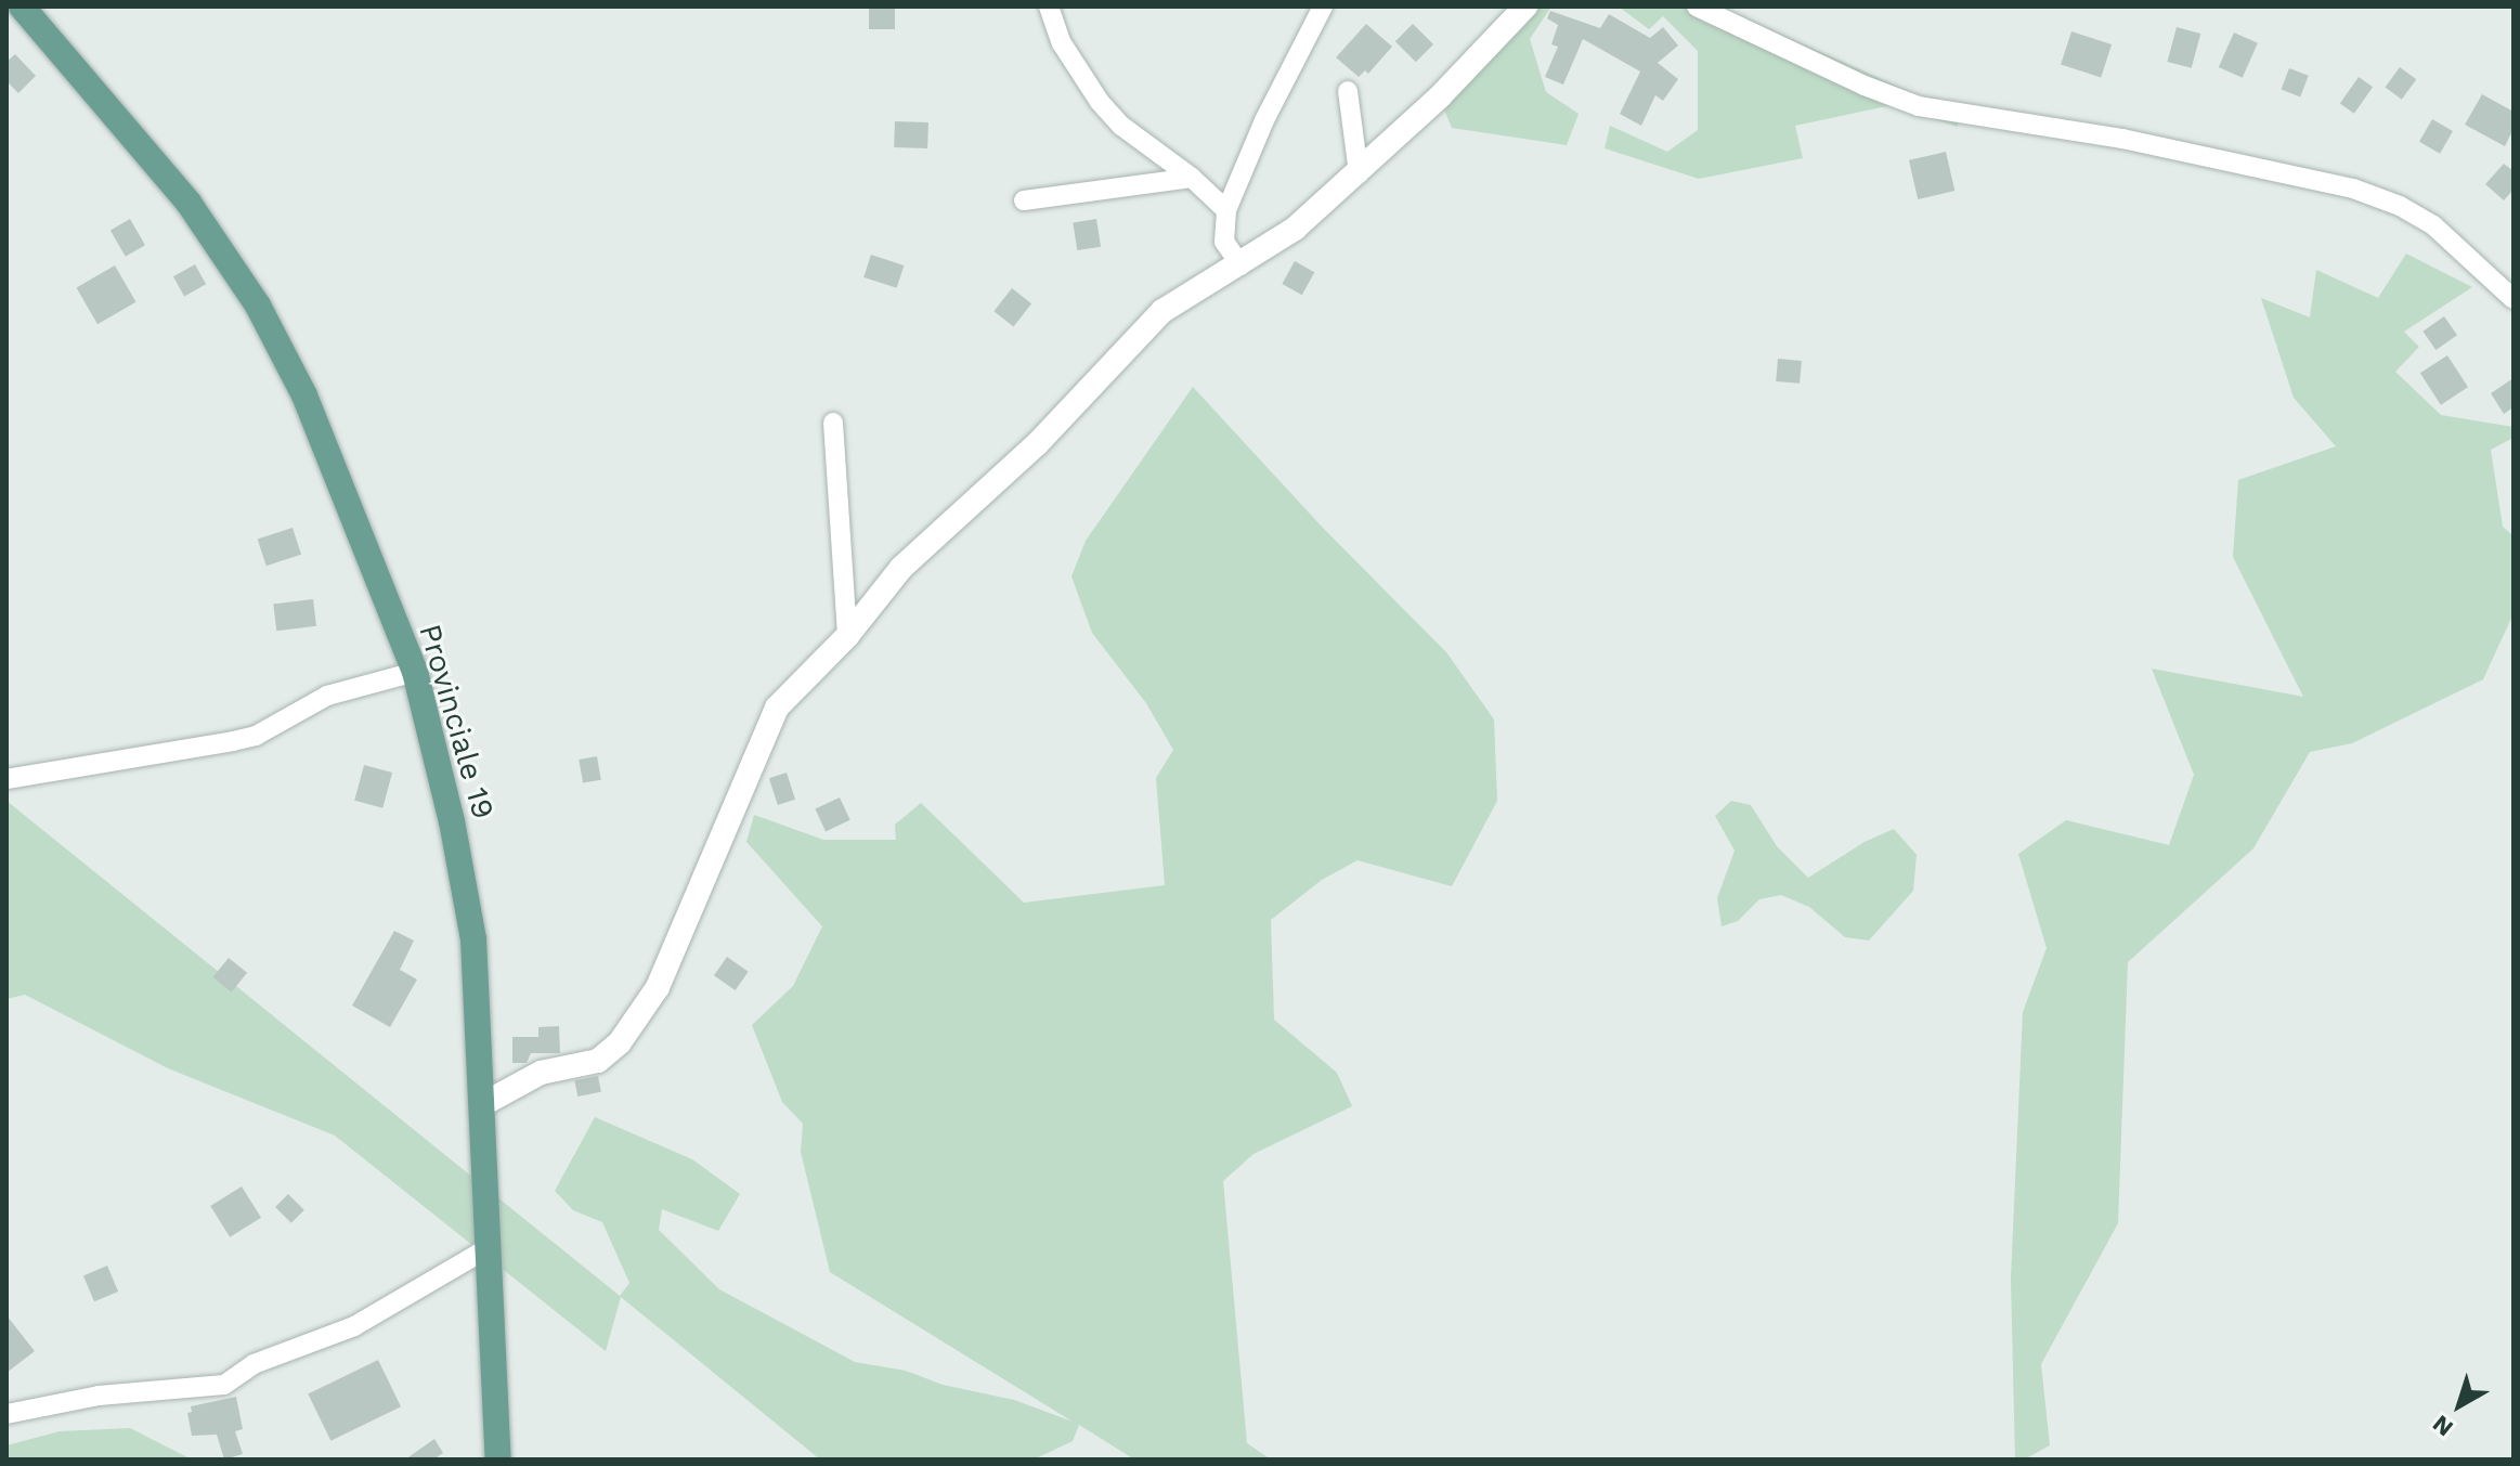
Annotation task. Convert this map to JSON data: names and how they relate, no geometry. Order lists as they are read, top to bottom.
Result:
{
  "streets": {
    "main road": ["Provinciale 19"]
  },
  "north": "bottom left"
}
